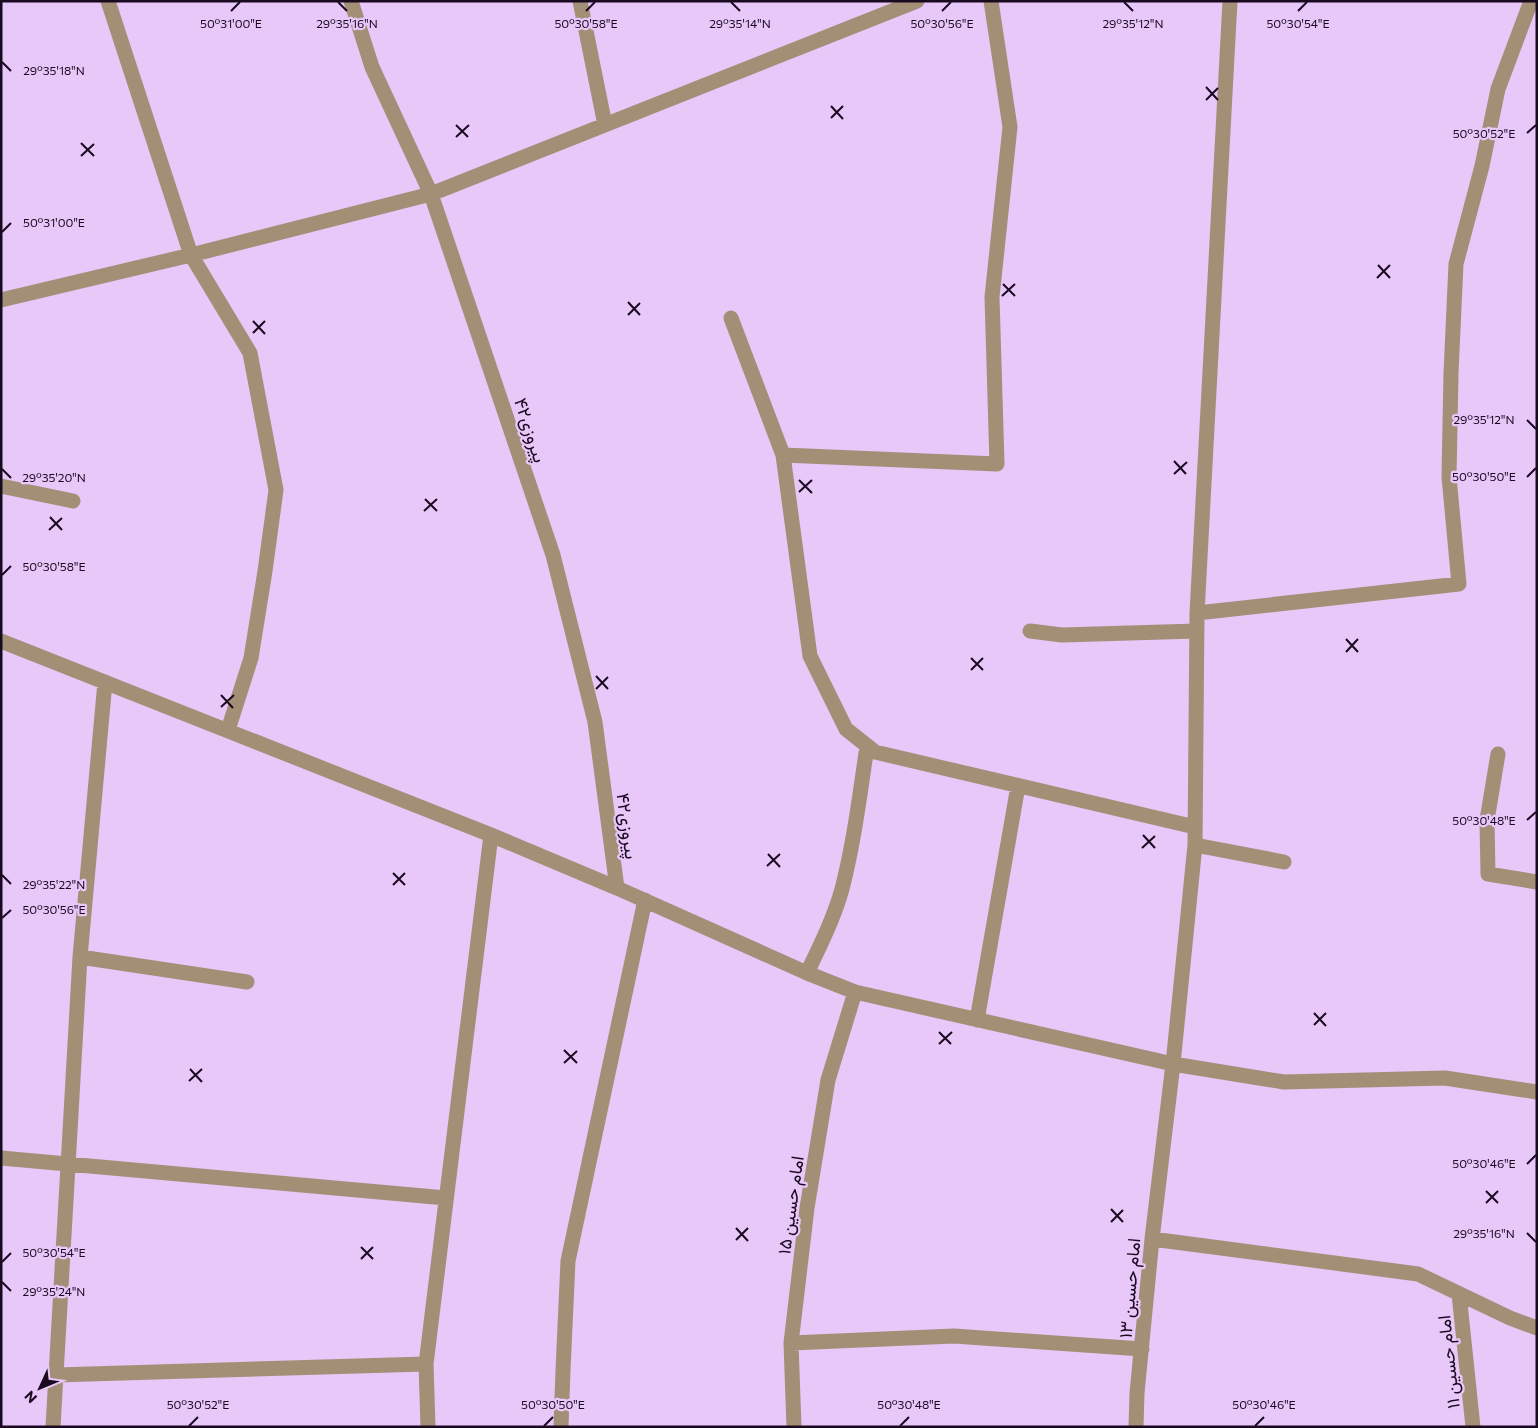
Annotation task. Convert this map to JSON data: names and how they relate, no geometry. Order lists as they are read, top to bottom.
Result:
{
  "streets": {
    "street": [
      "پیروزی۴۲",
      "امام حسین ۱۵",
      "امام حسین ۱۳",
      "امام حسین ۱۱"
    ]
  },
  "north": "bottom left",
  "coordinates": [
    "50°31'00\"E",
    "50°30'58\"E",
    "50°30'56\"E",
    "50°30'54\"E",
    "29°35'16\"N",
    "29°35'14\"N",
    "29°35'12\"N",
    "29°35'18\"N",
    "50°30'52\"E",
    "50°30'50\"E",
    "29°35'20\"N",
    "50°30'48\"E",
    "29°35'22\"N",
    "50°30'46\"E",
    "29°35'24\"N"
  ]
}
